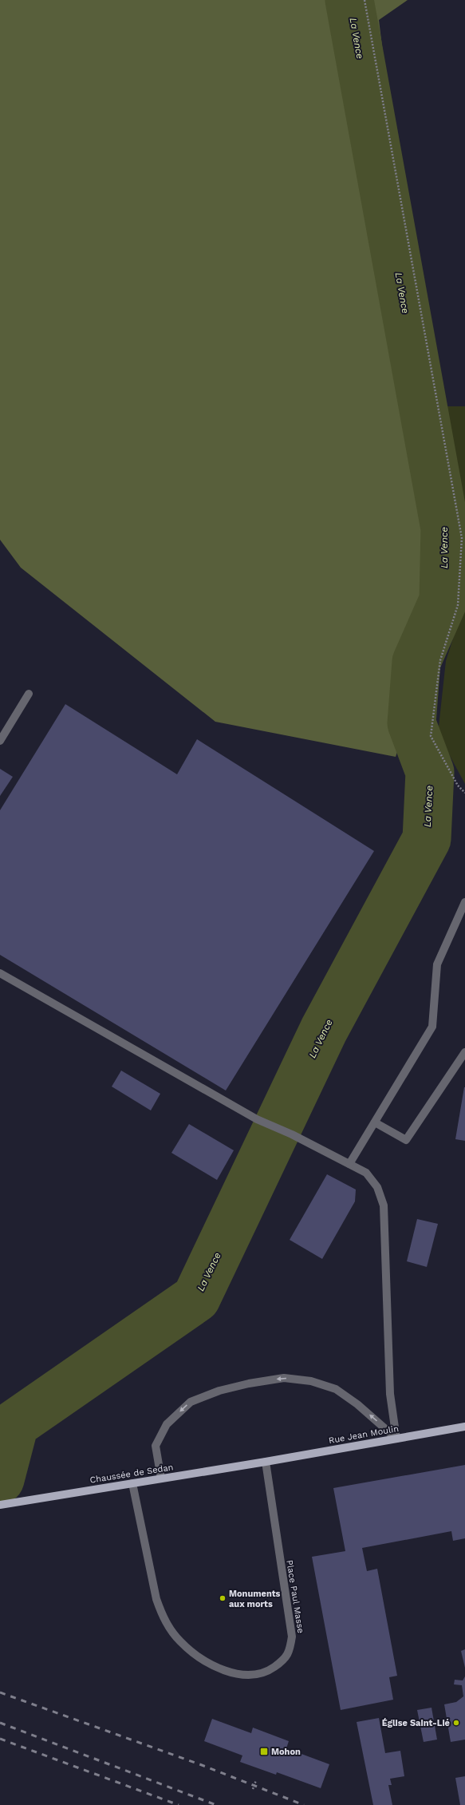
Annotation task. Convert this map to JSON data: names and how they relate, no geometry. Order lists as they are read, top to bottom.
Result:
{
  "streets": {
    "main road": ["Rue Jean Moulin", "Chaussée de Sedan"],
    "street": ["Place Paul Masse"]
  },
  "crossings": [
    ["Rue Jean Moulin", "Chaussée de Sedan"],
    ["Rue Jean Moulin", "Place Paul Masse"],
    ["Chaussée de Sedan", "Place Paul Masse"]
  ],
  "water": ["La Vence"],
  "places": {
    "other": ["Monuments aux morts", "Église Saint-Lié"],
    "transit": ["Mohon"]
  }
}
